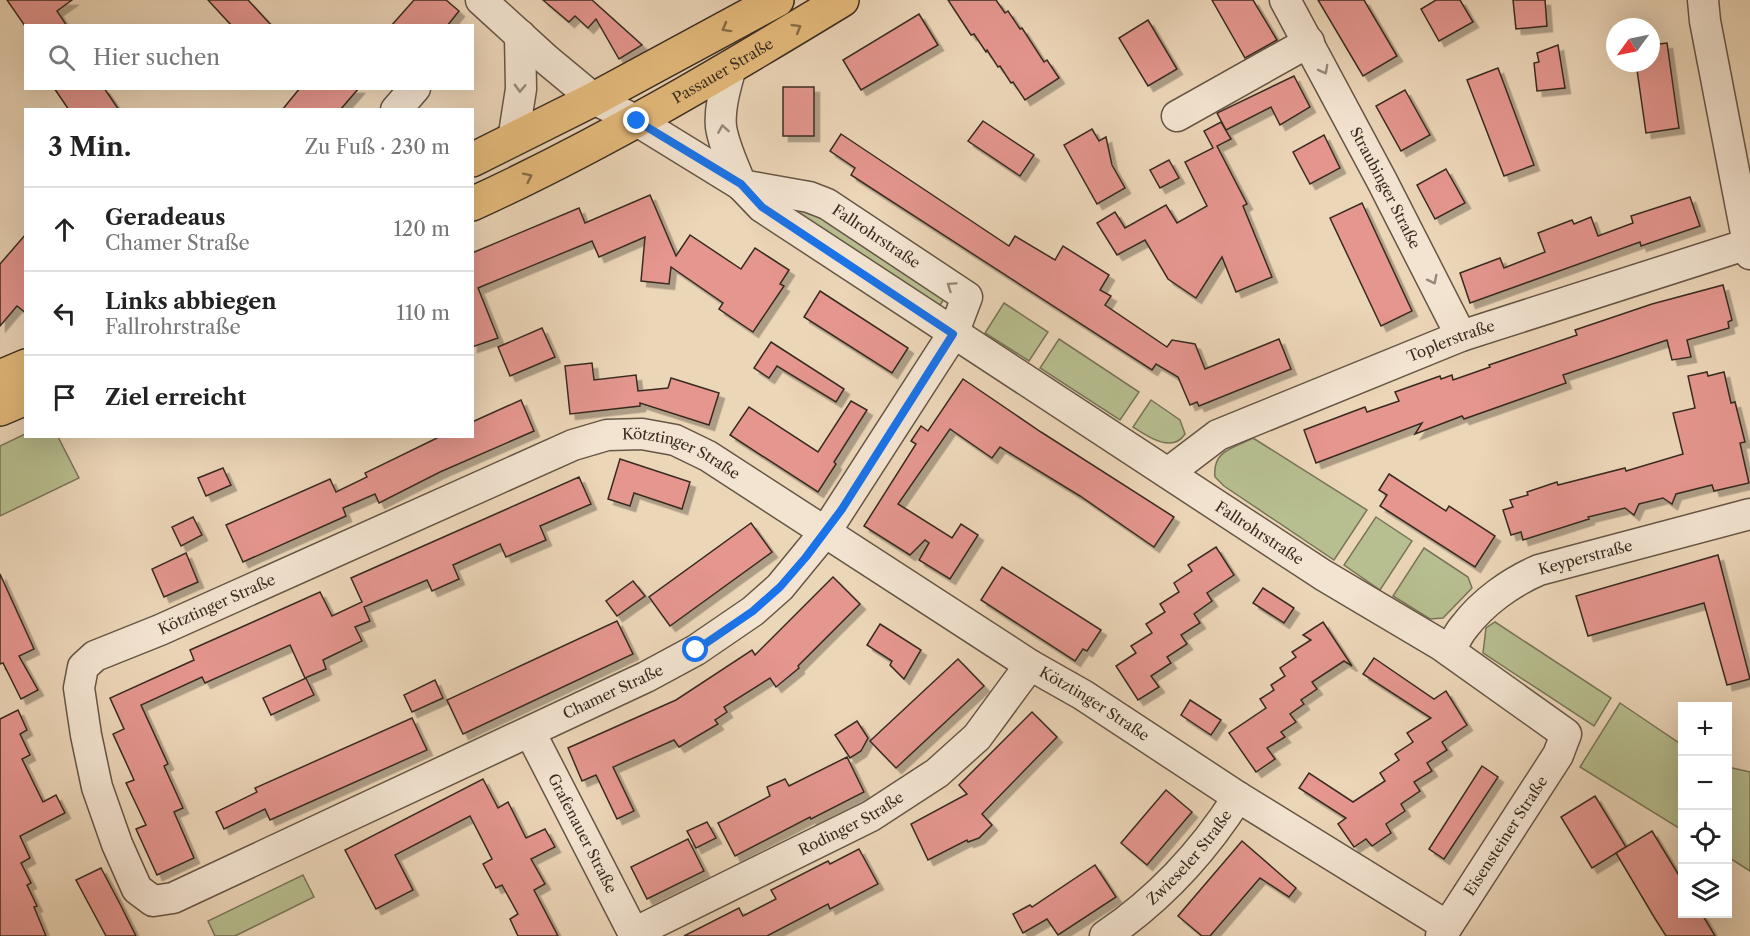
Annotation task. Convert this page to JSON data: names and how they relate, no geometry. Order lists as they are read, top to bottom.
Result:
{
  "streets": {
    "main road": ["Passauer Straße"],
    "street": [
      "Straubinger Straße",
      "Fallrohrstraße",
      "Toplerstraße",
      "Kötztinger Straße",
      "Keyperstraße",
      "Chamer Straße",
      "Rodinger Straße",
      "Grafenauer Straße",
      "Eisensteiner Straße",
      "Zwieseler Straße"
    ]
  },
  "crossings": [
    ["Passauer Straße", "Fallrohrstraße"],
    ["Straubinger Straße", "Toplerstraße"],
    ["Fallrohrstraße", "Toplerstraße"],
    ["Fallrohrstraße", "Keyperstraße"],
    ["Fallrohrstraße", "Chamer Straße"],
    ["Fallrohrstraße", "Eisensteiner Straße"],
    ["Kötztinger Straße", "Chamer Straße"],
    ["Kötztinger Straße", "Rodinger Straße"],
    ["Kötztinger Straße", "Eisensteiner Straße"],
    ["Kötztinger Straße", "Zwieseler Straße"],
    ["Chamer Straße", "Grafenauer Straße"],
    ["Rodinger Straße", "Grafenauer Straße"]
  ],
  "one_way": ["Straubinger Straße"],
  "north": "bottom left",
  "page": {
    "search": "Hier suchen",
    "heading": ["3 Min.", "Zu Fuß · 230 m"],
    "list": [
      ["Geradeaus", "Chamer Straße", "120 m"],
      ["Links abbiegen", "Fallrohrstraße", "110 m"],
      "Ziel erreicht"
    ],
    "map_buttons": ["+", "−"]
  }
}
